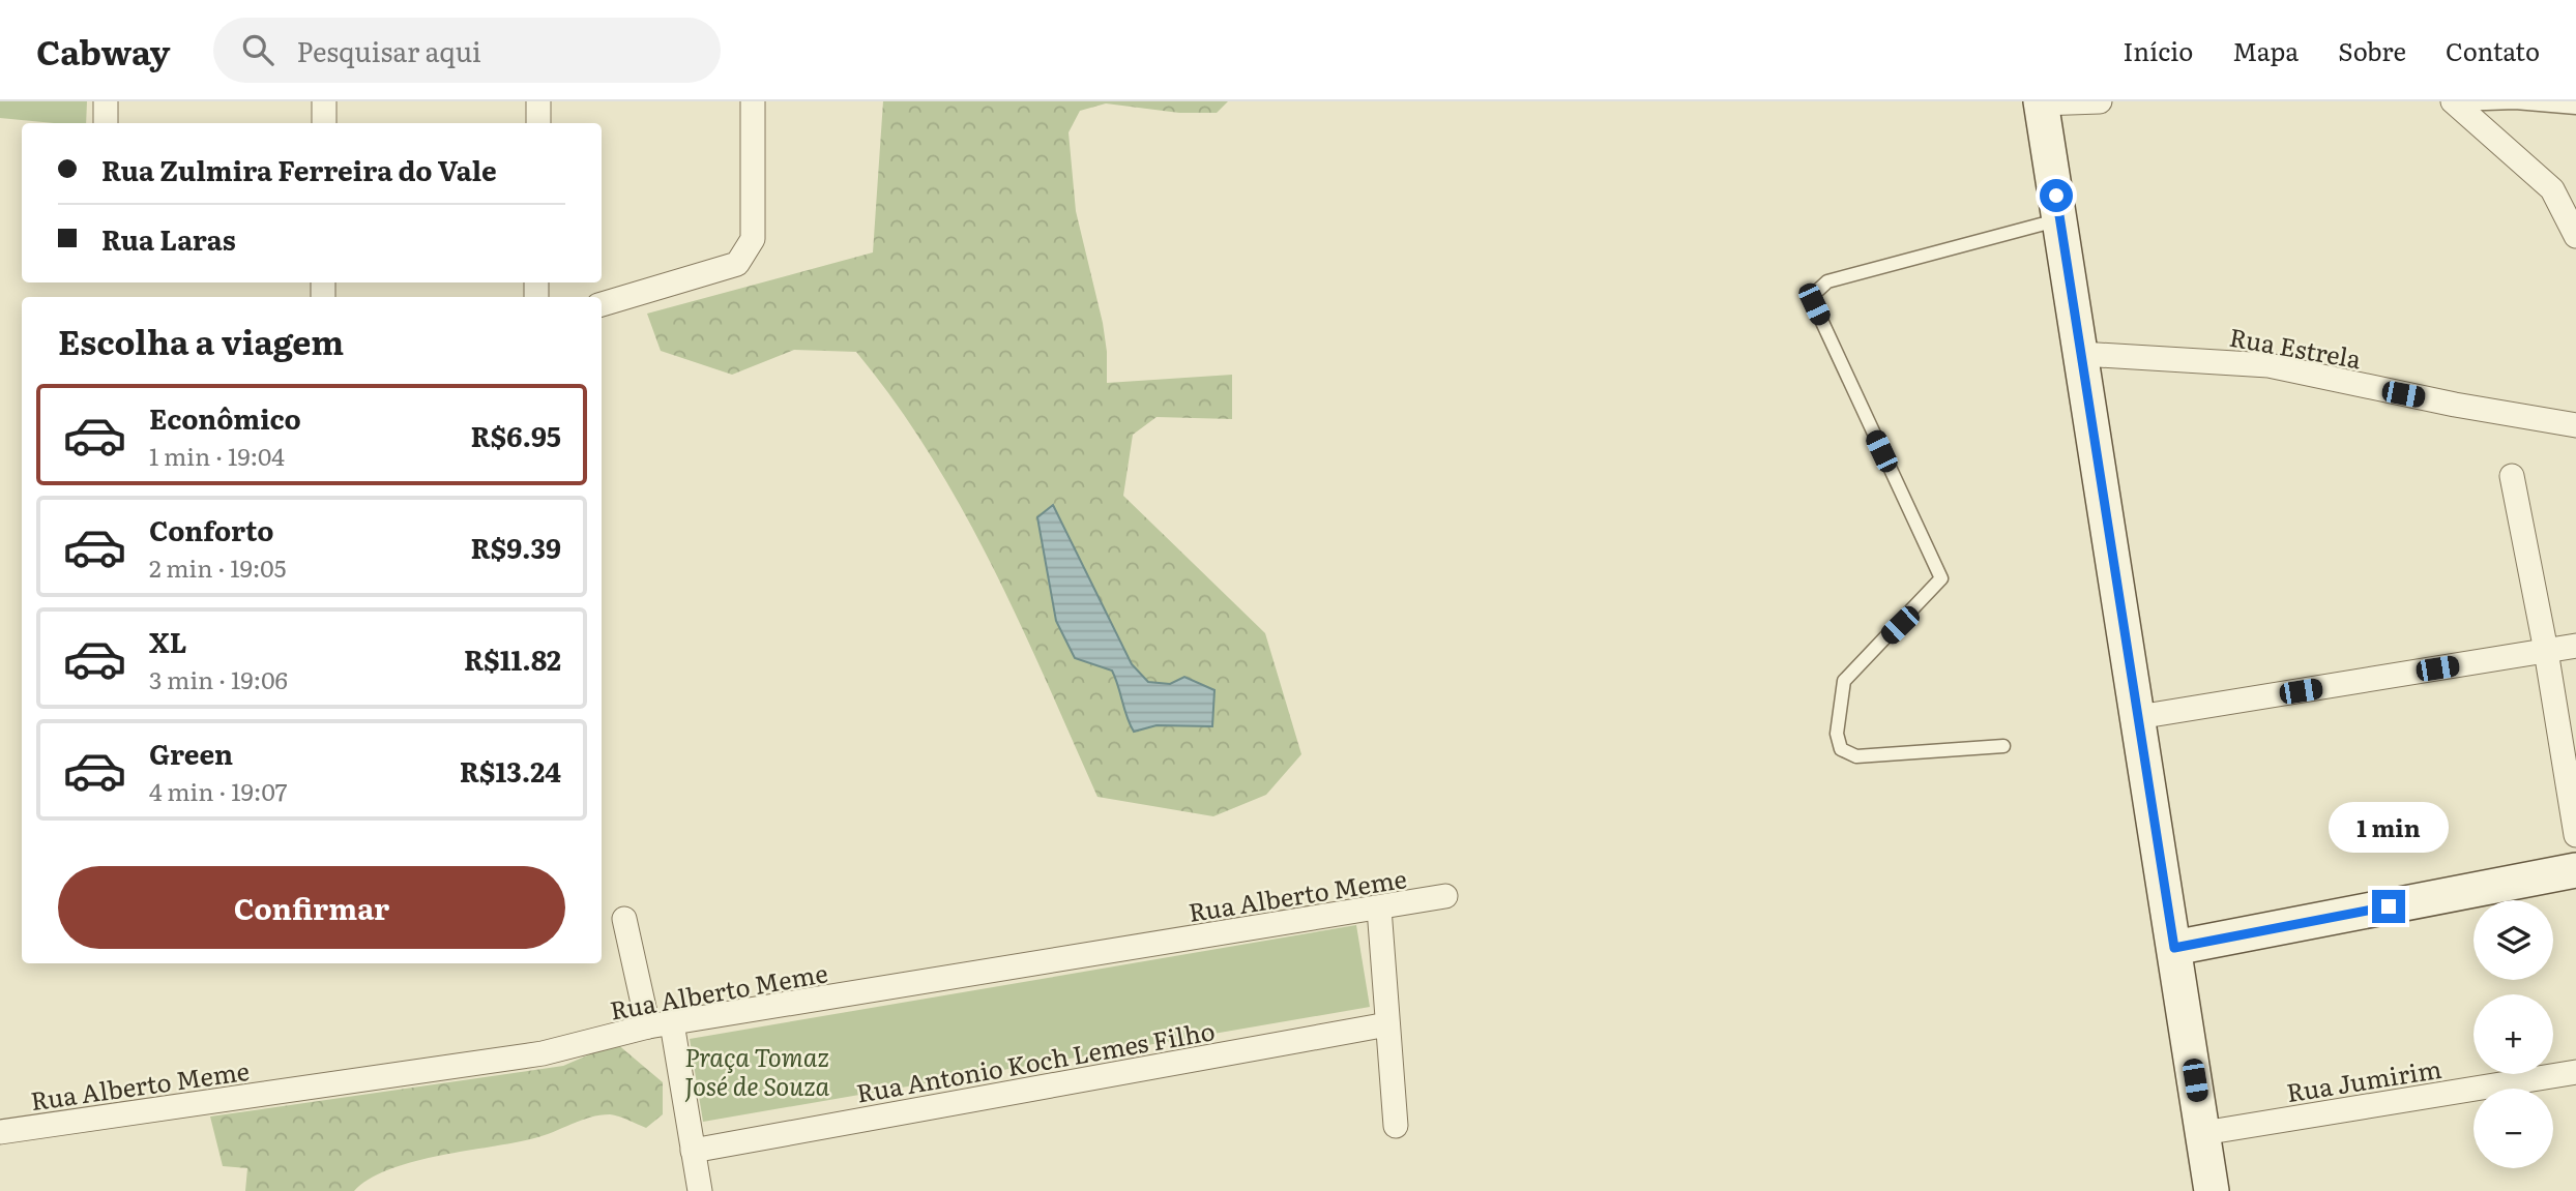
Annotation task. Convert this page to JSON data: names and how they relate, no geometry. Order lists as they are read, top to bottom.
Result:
{
  "streets": {
    "street": [
      "Rua Estrela",
      "Rua Alberto Meme",
      "Rua Antonio Koch Lemes Filho",
      "Rua Jumirim"
    ]
  },
  "parks": ["Praça Tomaz José de Souza"],
  "page": {
    "header": "Cabway",
    "search": "Pesquisar aqui",
    "nav": [
      "Início",
      "Mapa",
      "Sobre",
      "Contato"
    ],
    "banner": ["Rua Zulmira Ferreira do Vale", "Rua Laras"],
    "heading": "Escolha a viagem",
    "list": [
      {
        "name": "Econômico",
        "note": "1 min · 19:04",
        "value": "R$6.95"
      },
      {
        "name": "Conforto",
        "note": "2 min · 19:05",
        "value": "R$9.39"
      },
      {
        "name": "XL",
        "note": "3 min · 19:06",
        "value": "R$11.82"
      },
      {
        "name": "Green",
        "note": "4 min · 19:07",
        "value": "R$13.24"
      }
    ],
    "bubble": "1 min",
    "buttons": "Confirmar",
    "map_buttons": ["+", "−"]
  }
}
